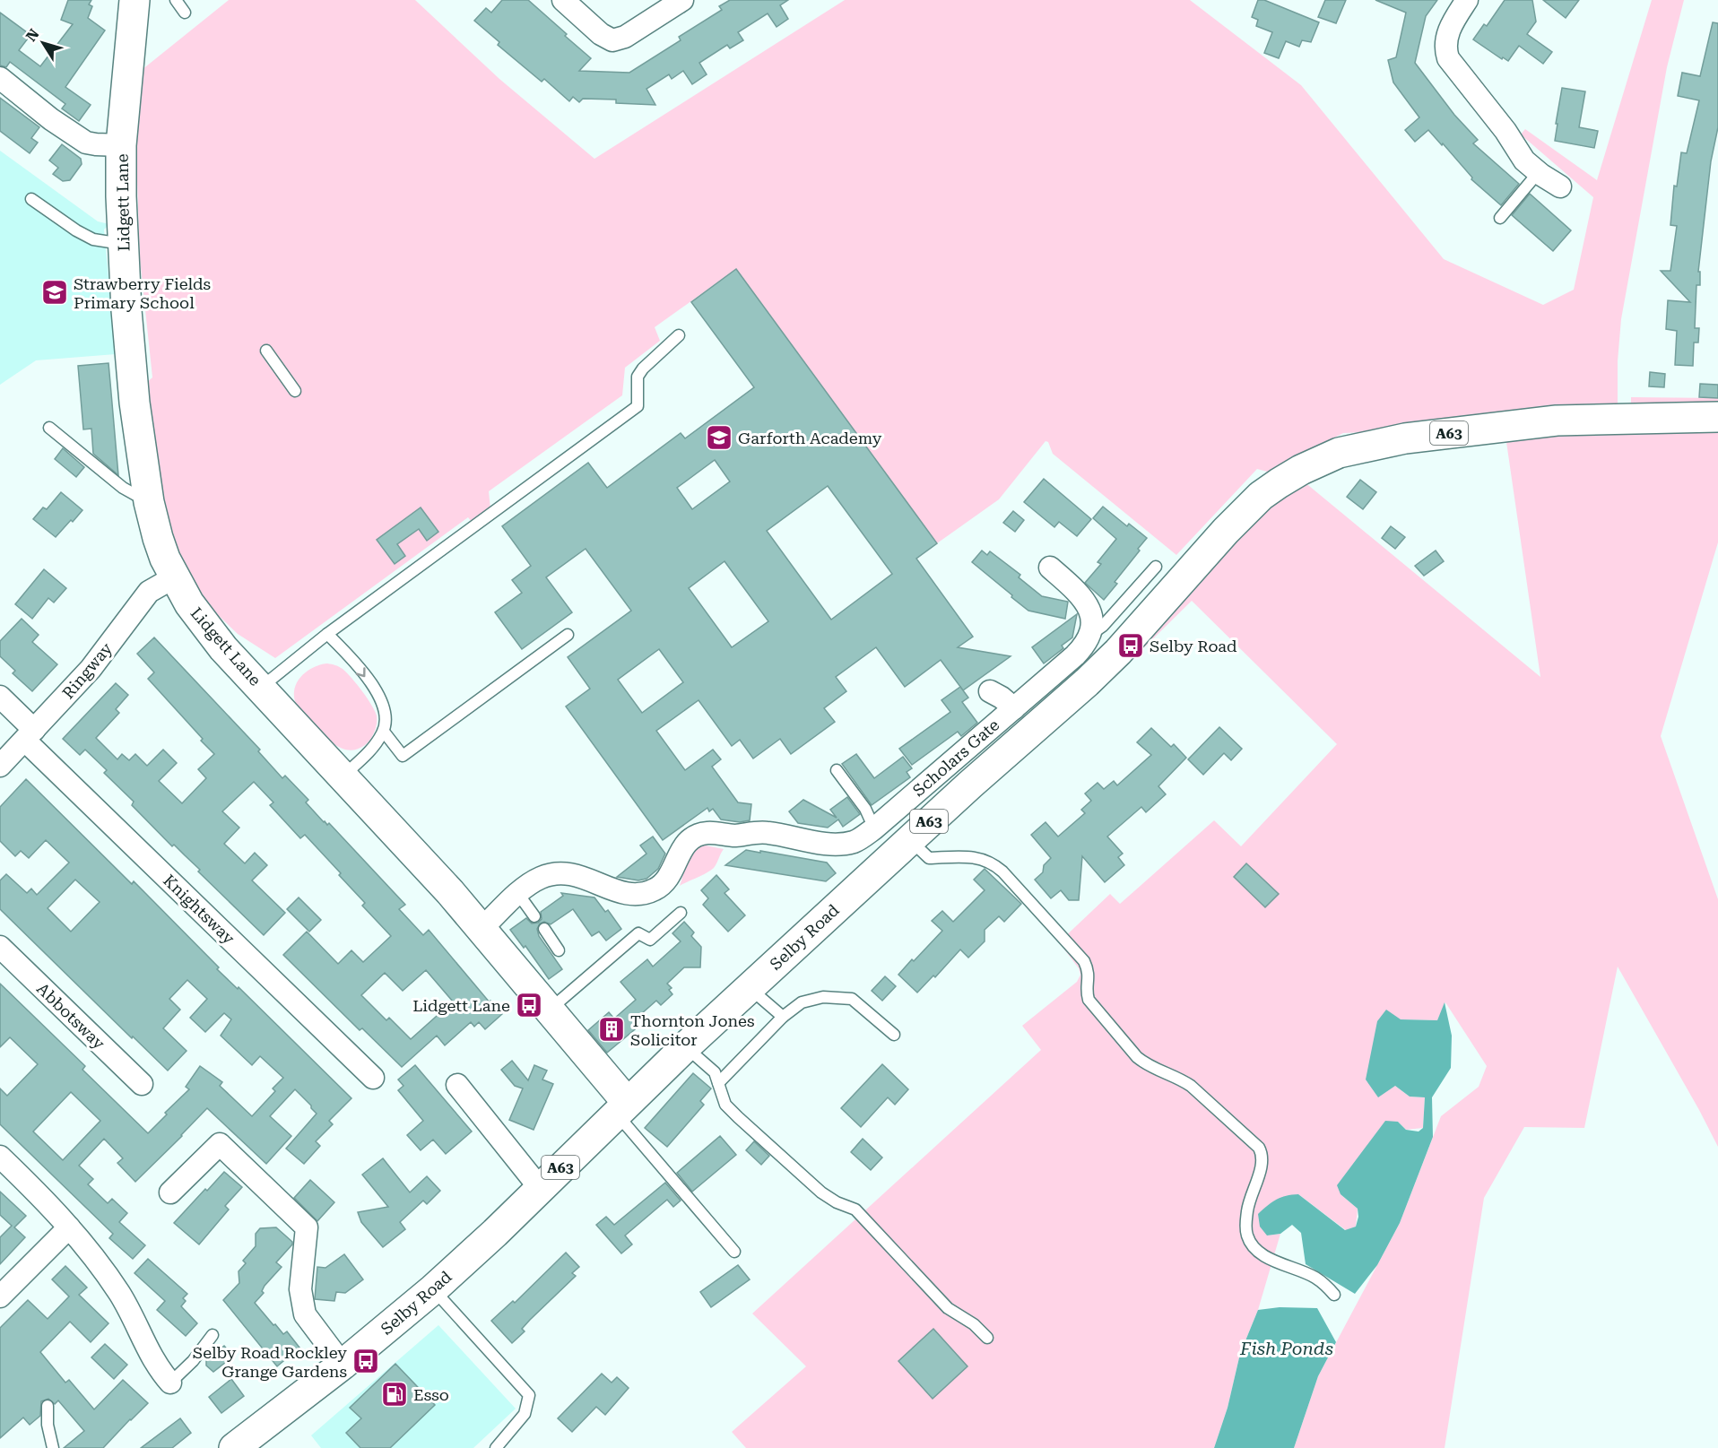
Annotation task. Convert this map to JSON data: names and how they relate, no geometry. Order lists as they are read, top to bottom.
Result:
{
  "streets": {
    "main road": ["Lidgett Lane", "A63", "Selby Road"],
    "street": [
      "Ringway",
      "Scholars Gate",
      "Knightsway",
      "Abbotsway"
    ]
  },
  "crossings": [
    ["Lidgett Lane", "Ringway"],
    ["Lidgett Lane", "Scholars Gate"],
    ["Lidgett Lane", "Selby Road"],
    ["Ringway", "Knightsway"]
  ],
  "water": ["Fish Ponds"],
  "places": {
    "school or university": ["Strawberry Fields Primary School", "Garforth Academy"],
    "bus stop": ["Selby Road", "Lidgett Lane", "Selby Road Rockley Grange Gardens"],
    "building": ["Thornton Jones Solicitor"],
    "fuel station": ["Esso"]
  },
  "north": "top left"
}
